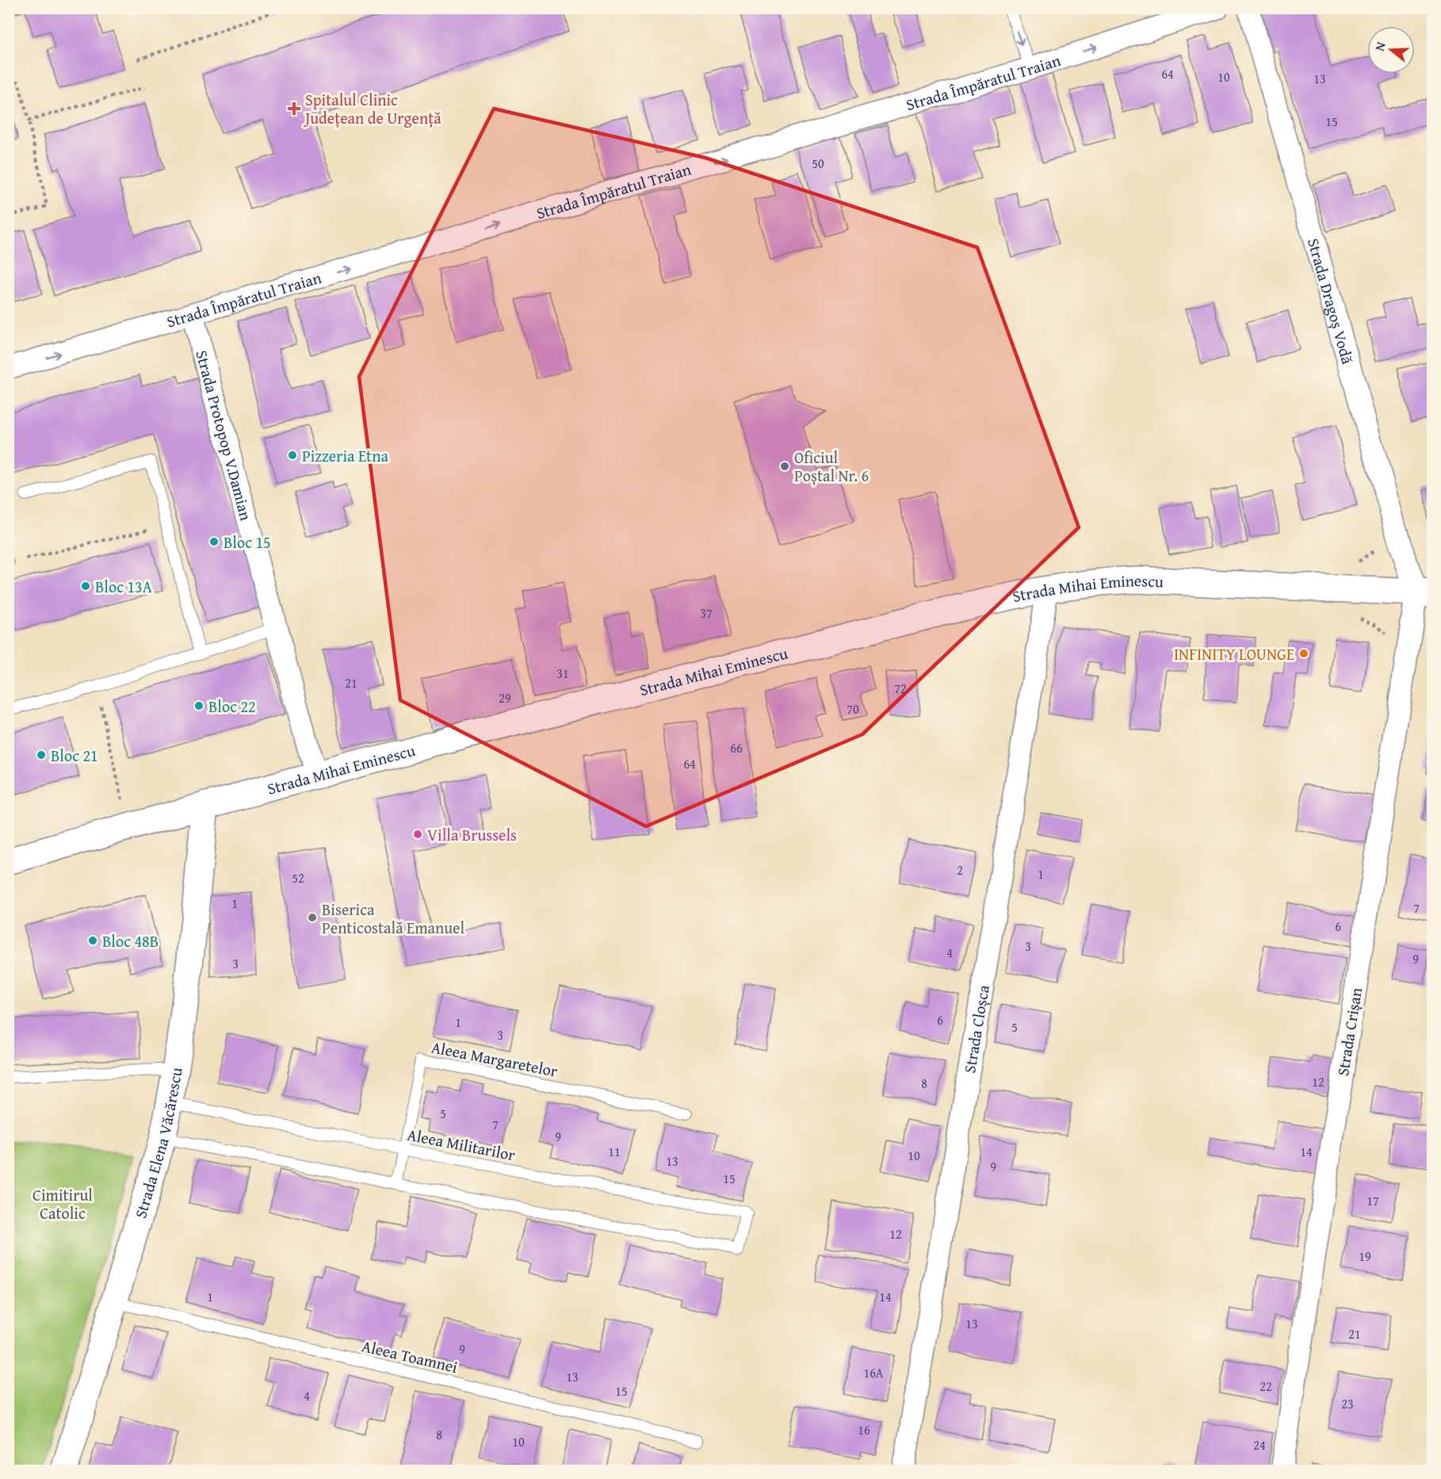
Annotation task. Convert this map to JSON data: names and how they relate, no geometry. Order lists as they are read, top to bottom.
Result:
{
  "streets": {
    "street": [
      "Strada Împăratul Traian",
      "Strada Dragoș Vodă",
      "Strada Protopop V.Damian",
      "Strada Mihai Eminescu",
      "Strada Cloșca",
      "Strada Crișan",
      "Strada Elena Văcărescu"
    ],
    "lane": ["Aleea Margaretelor", "Aleea Militarilor", "Aleea Toamnei"]
  },
  "crossings": [
    ["Strada Împăratul Traian", "Strada Protopop V.Damian"],
    ["Strada Dragoș Vodă", "Strada Mihai Eminescu"],
    ["Strada Dragoș Vodă", "Strada Crișan"],
    ["Strada Protopop V.Damian", "Strada Mihai Eminescu"],
    ["Strada Mihai Eminescu", "Strada Cloșca"],
    ["Strada Mihai Eminescu", "Strada Crișan"],
    ["Strada Mihai Eminescu", "Strada Elena Văcărescu"],
    ["Aleea Margaretelor", "Aleea Militarilor"],
    ["Strada Elena Văcărescu", "Aleea Militarilor"],
    ["Strada Elena Văcărescu", "Aleea Toamnei"]
  ],
  "one_way": ["Strada Împăratul Traian"],
  "parks": ["Cimitirul Catolic"],
  "places": {
    "health": ["Spitalul Clinic Județean de Urgență"],
    "other": [
      "Pizzeria Etna",
      "Oficiul Poștal Nr. 6",
      "Bloc 15",
      "Bloc 13A",
      "INFINITY LOUNGE",
      "Bloc 22",
      "Bloc 21",
      "Villa Brussels",
      "Biserica Penticostală Emanuel",
      "Bloc 48B"
    ]
  },
  "house_numbers": [
    "64",
    "10",
    "13",
    "15",
    "50",
    "37",
    "31",
    "21",
    "72",
    "29",
    "70",
    "66",
    "64",
    "2",
    "1",
    "52",
    "1",
    "7",
    "6",
    "3",
    "4",
    "9",
    "3",
    "6",
    "1",
    "5",
    "3",
    "12",
    "8",
    "5",
    "7",
    "9",
    "11",
    "14",
    "10",
    "13",
    "9",
    "15",
    "17",
    "12",
    "19",
    "1",
    "14",
    "13",
    "21",
    "9",
    "16A",
    "13",
    "22",
    "15",
    "4",
    "23",
    "16",
    "8",
    "10",
    "24"
  ],
  "north": "left"
}
